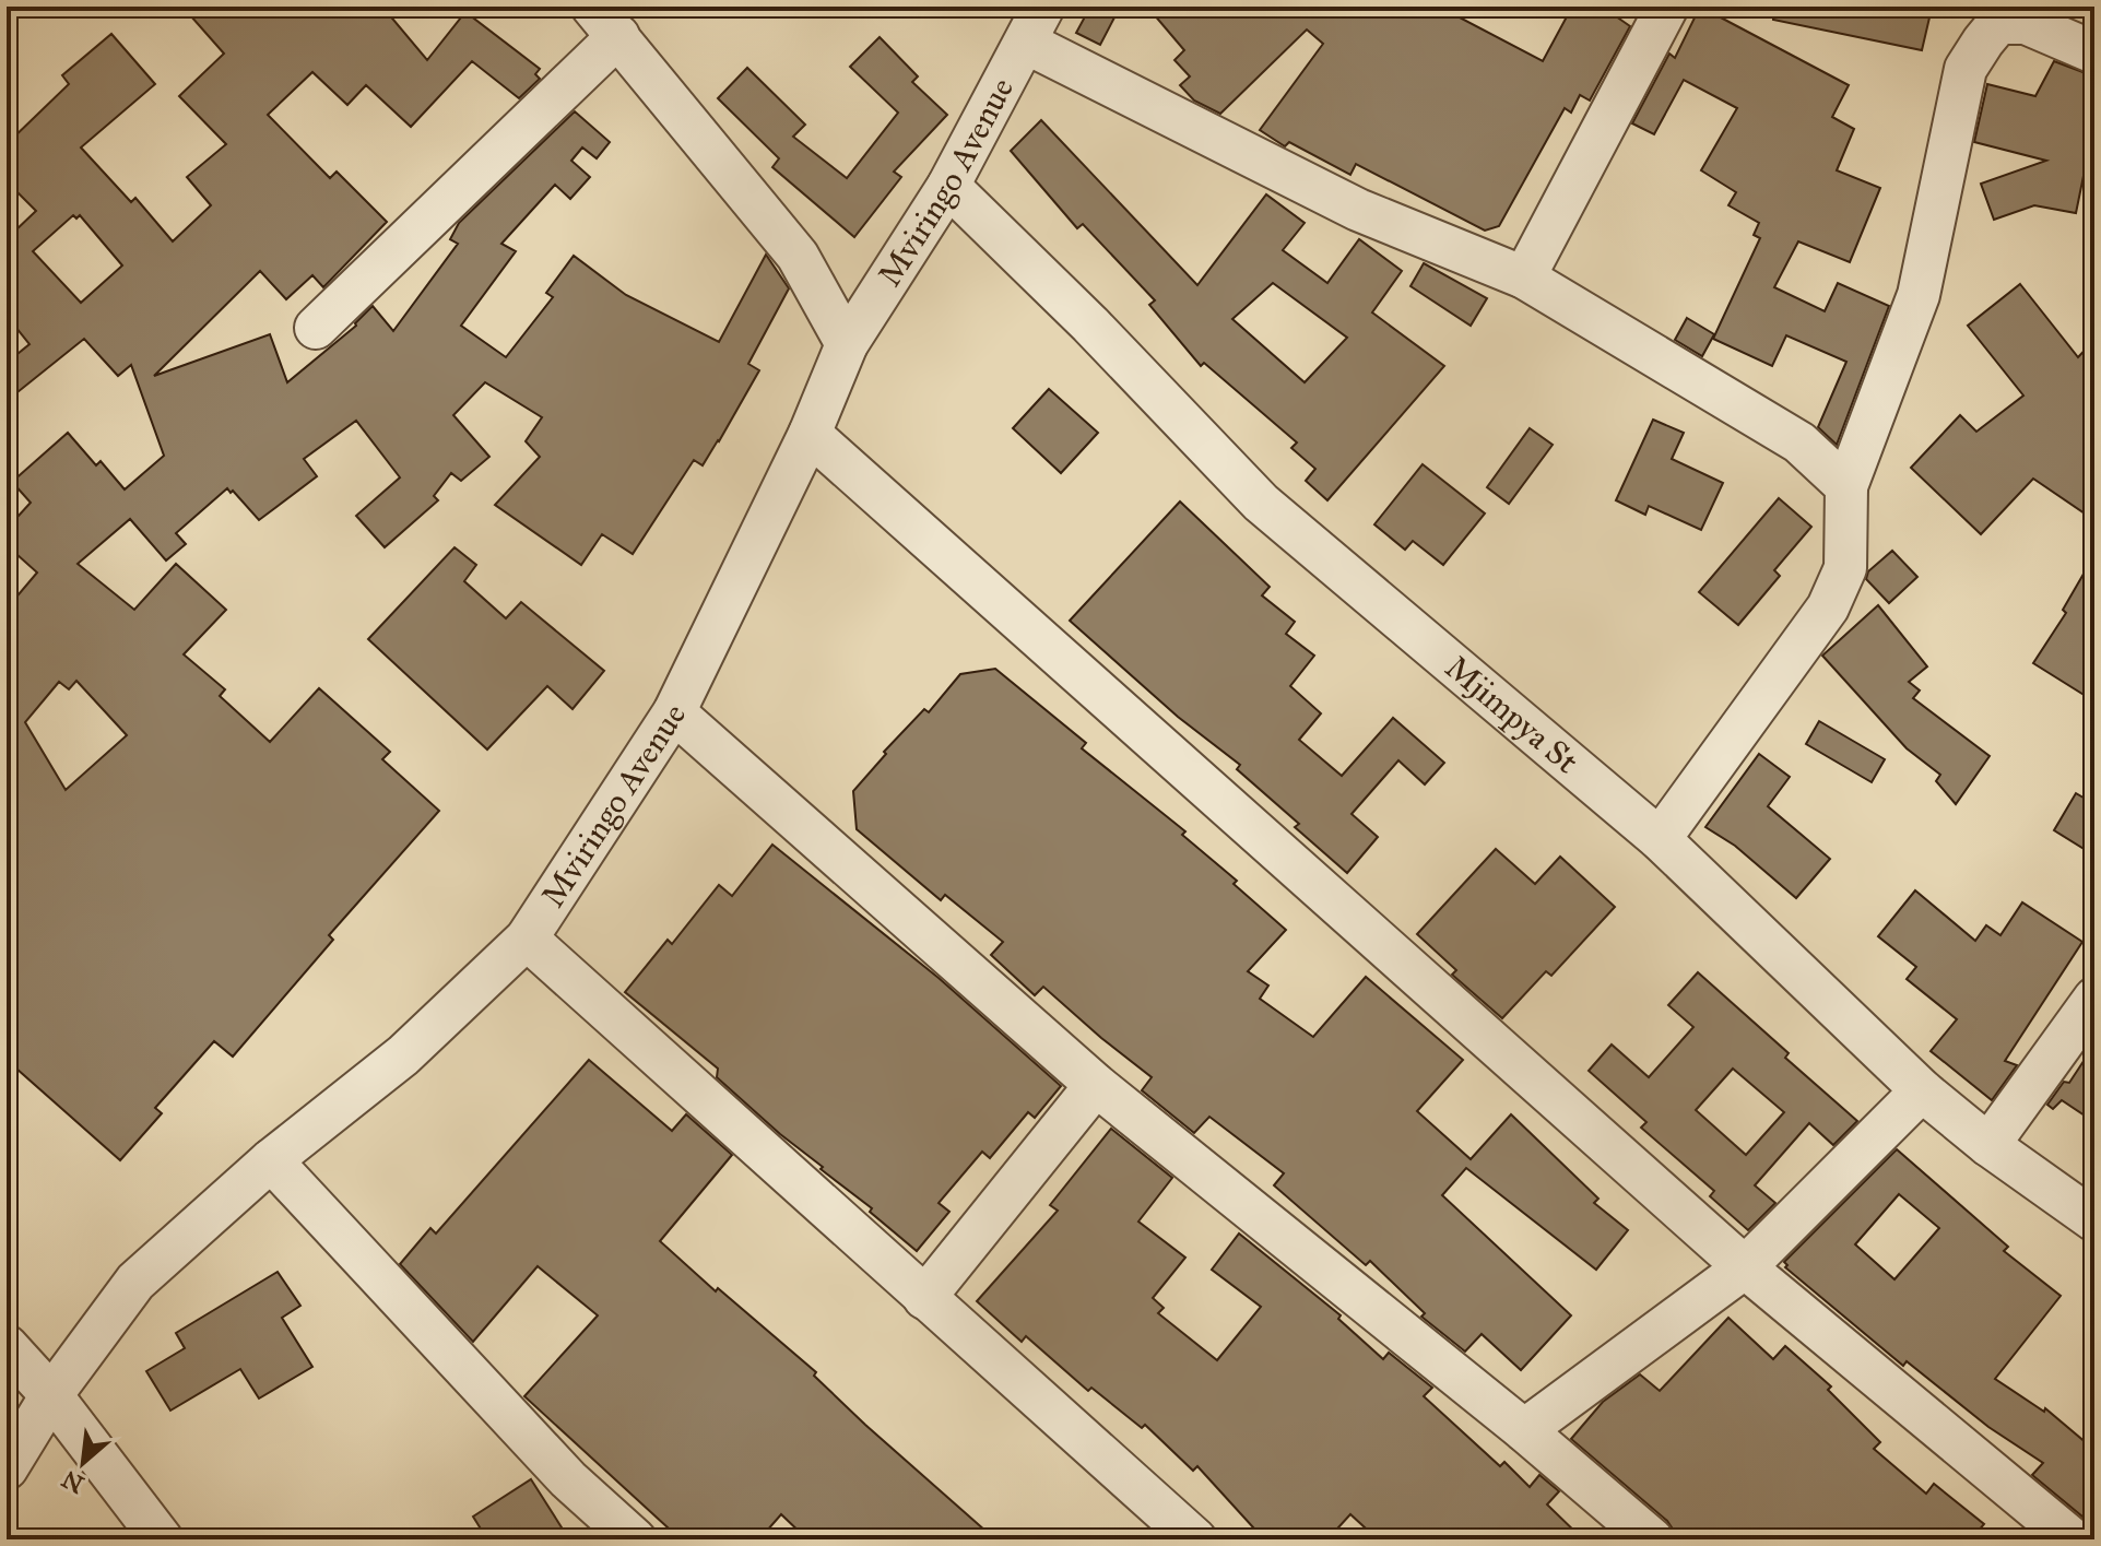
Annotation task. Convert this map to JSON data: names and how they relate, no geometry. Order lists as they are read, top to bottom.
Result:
{
  "streets": {
    "street": ["Mviringo Avenue", "Mjimpya St"]
  },
  "crossings": [
    ["Mviringo Avenue", "Mjimpya St"]
  ],
  "north": "bottom left"
}
